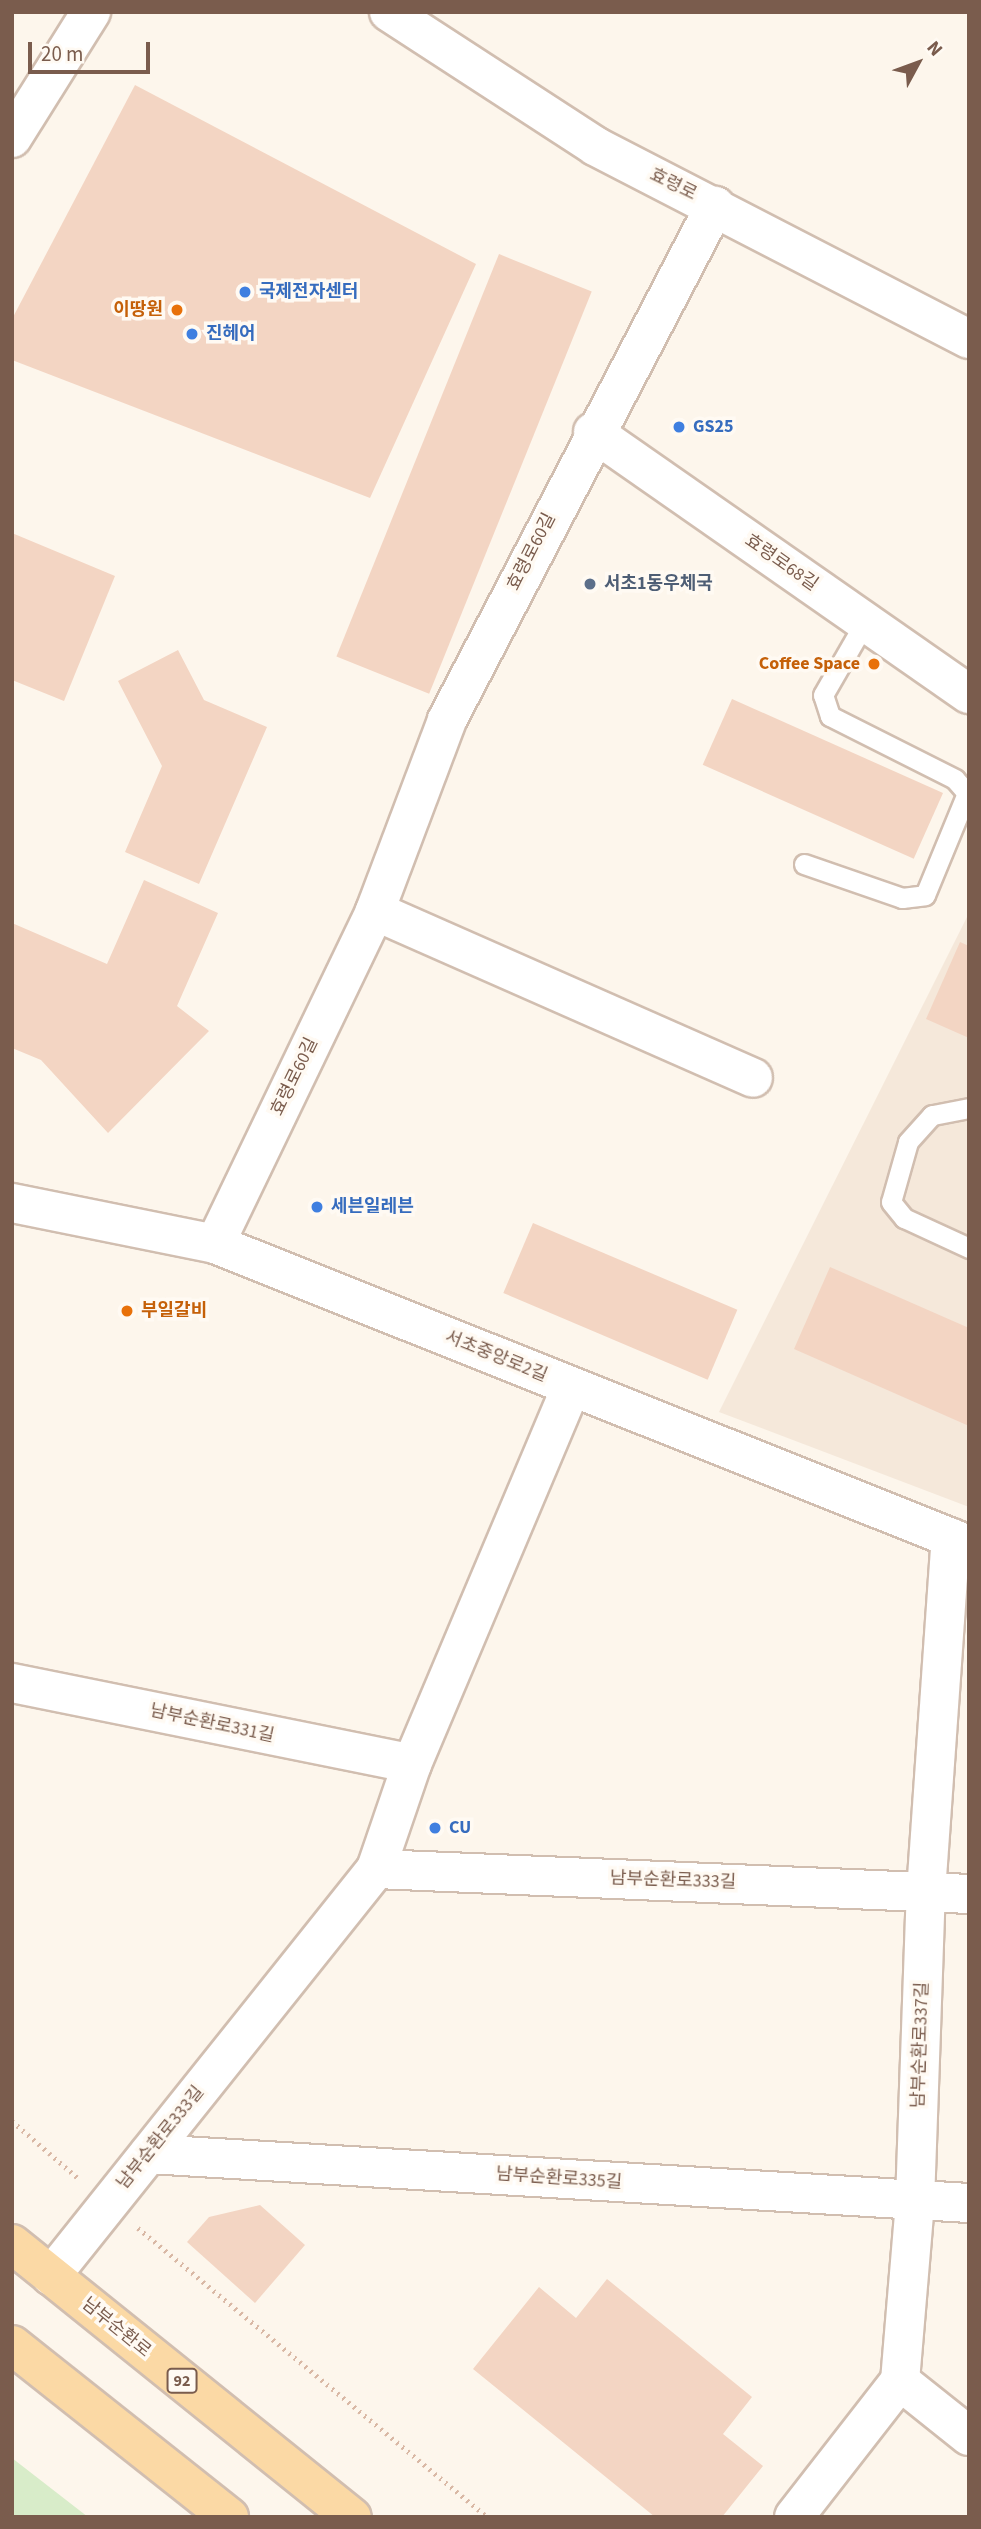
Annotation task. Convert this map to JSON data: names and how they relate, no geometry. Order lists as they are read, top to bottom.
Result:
{
  "streets": {
    "main road": ["남부순환로", "92"],
    "street": [
      "효령로",
      "효령로60길",
      "효령로68길",
      "서초중앙로2길",
      "남부순환로331길",
      "남부순환로333길",
      "남부순환로337길",
      "남부순환로335길"
    ]
  },
  "crossings": [
    ["효령로", "효령로60길"],
    ["효령로60길", "효령로68길"],
    ["효령로60길", "서초중앙로2길"],
    ["서초중앙로2길", "남부순환로333길"],
    ["서초중앙로2길", "남부순환로337길"],
    ["남부순환로331길", "남부순환로333길"],
    ["남부순환로333길", "남부순환로337길"],
    ["남부순환로333길", "남부순환로335길"],
    ["남부순환로333길", "남부순환로"],
    ["남부순환로337길", "남부순환로335길"]
  ],
  "places": [
    "국제전자센터",
    "이땅원",
    "진헤어",
    "GS25",
    "서초1동우체국",
    "Coffee Space",
    "세븐일레븐",
    "부일갈비",
    "CU"
  ],
  "scale_bar": "20 m",
  "north": "top right"
}
